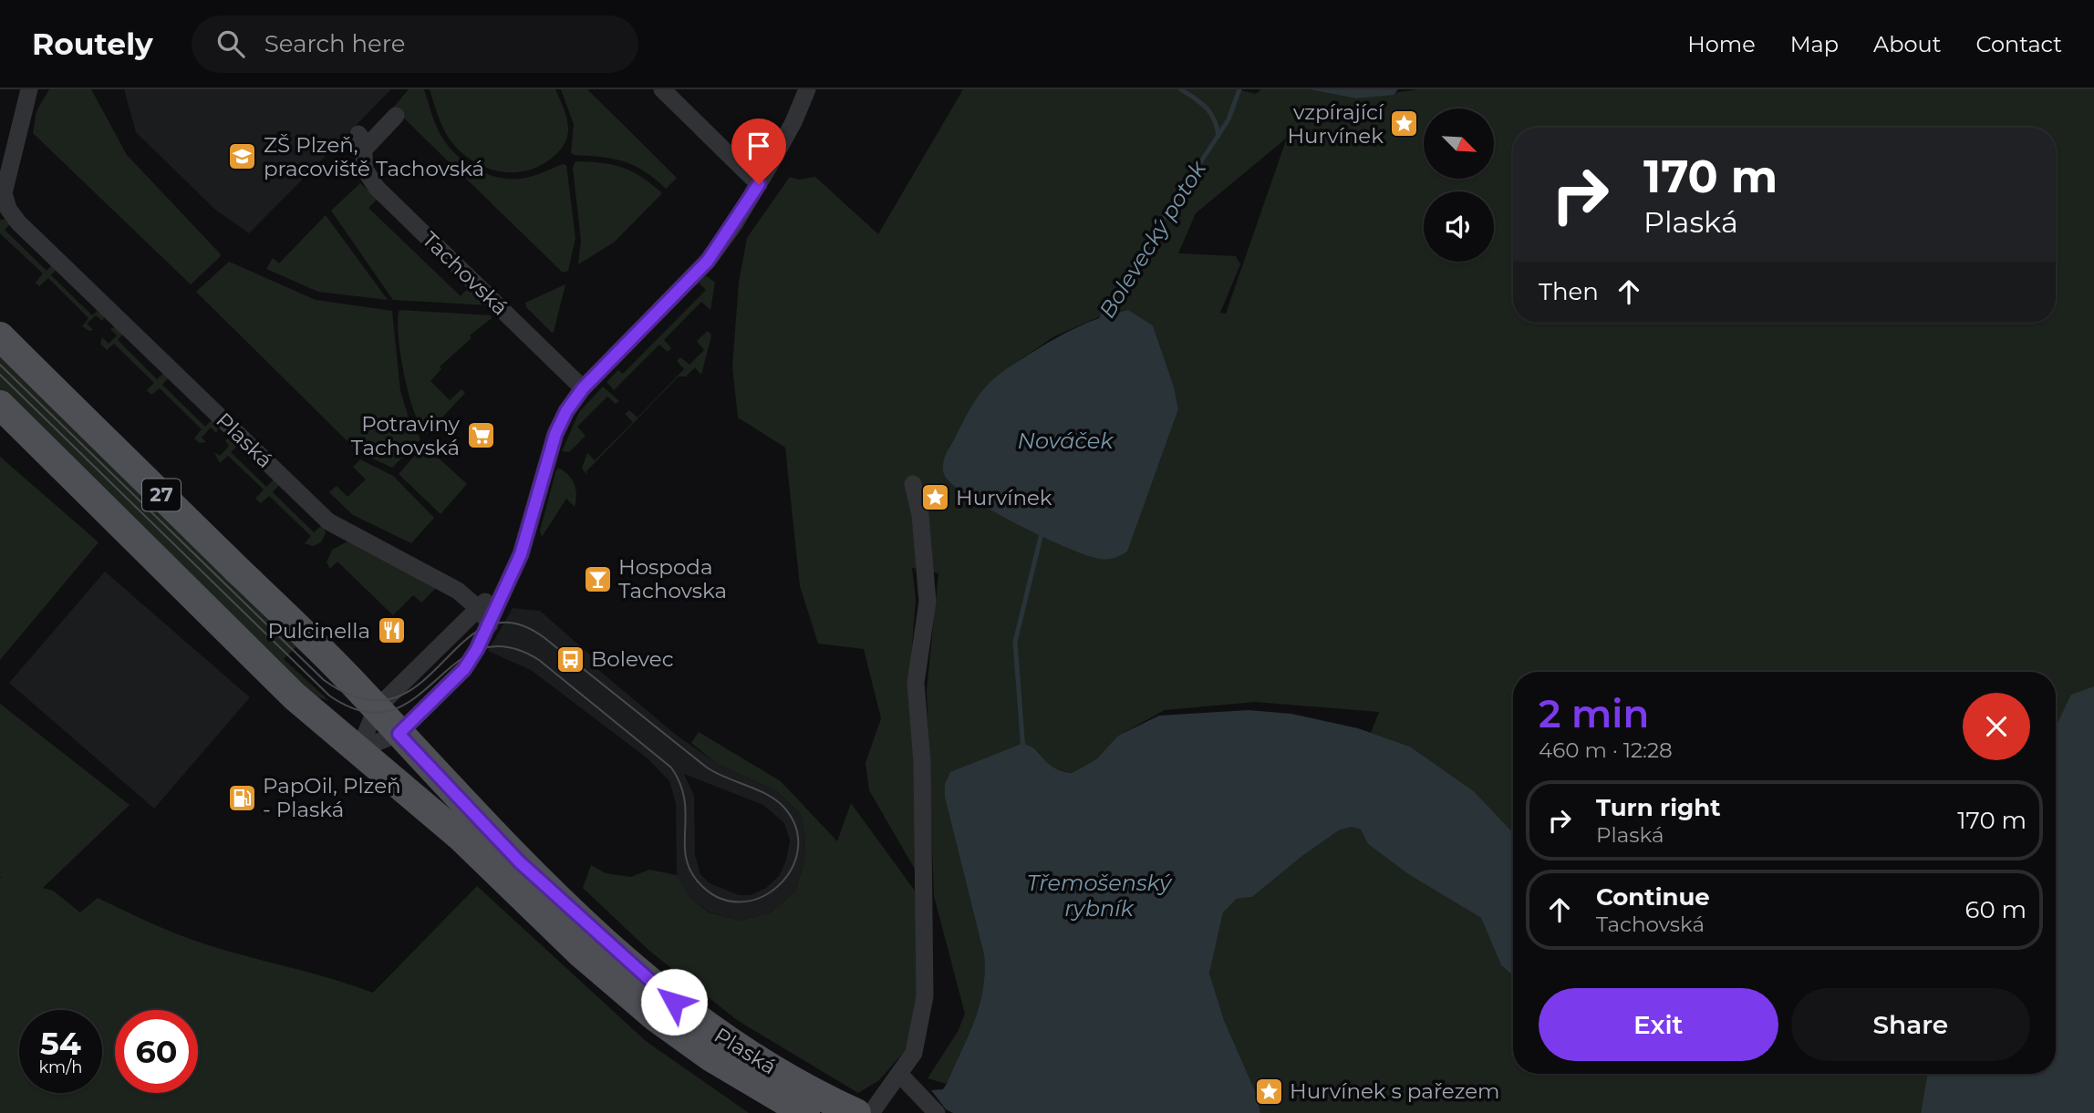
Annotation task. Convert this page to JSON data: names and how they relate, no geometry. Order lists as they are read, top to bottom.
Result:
{
  "streets": {
    "main road": ["Plaská", "27"],
    "street": ["Tachovská"]
  },
  "water": ["Bolevecký potok", "Nováček", "Třemošenský rybník"],
  "places": {
    "place": ["vzpírající Hurvínek", "Hurvínek", "Hurvínek s pařezem"],
    "school or university": ["ZŠ Plzeň, pracoviště Tachovská"],
    "supermarket": ["Potraviny Tachovská"],
    "bar": ["Hospoda Tachovska"],
    "restaurant": ["Pulcinella"],
    "bus stop": ["Bolevec"],
    "fuel station": ["PapOil, Plzeň - Plaská"]
  },
  "north": "bottom right",
  "page": {
    "header": "Routely",
    "search": "Search here",
    "nav": [
      "Home",
      "Map",
      "About",
      "Contact"
    ],
    "turn": ["170 m", "Plaská"],
    "then": "Then",
    "heading": ["2 min", "460 m · 12:28"],
    "list": [
      {
        "name": "Turn right",
        "note": "Plaská",
        "value": "170 m"
      },
      {
        "name": "Continue",
        "note": "Tachovská",
        "value": "60 m"
      }
    ],
    "buttons": ["Exit", "Share"],
    "speed": "54 km/h",
    "limit": "60"
  }
}
